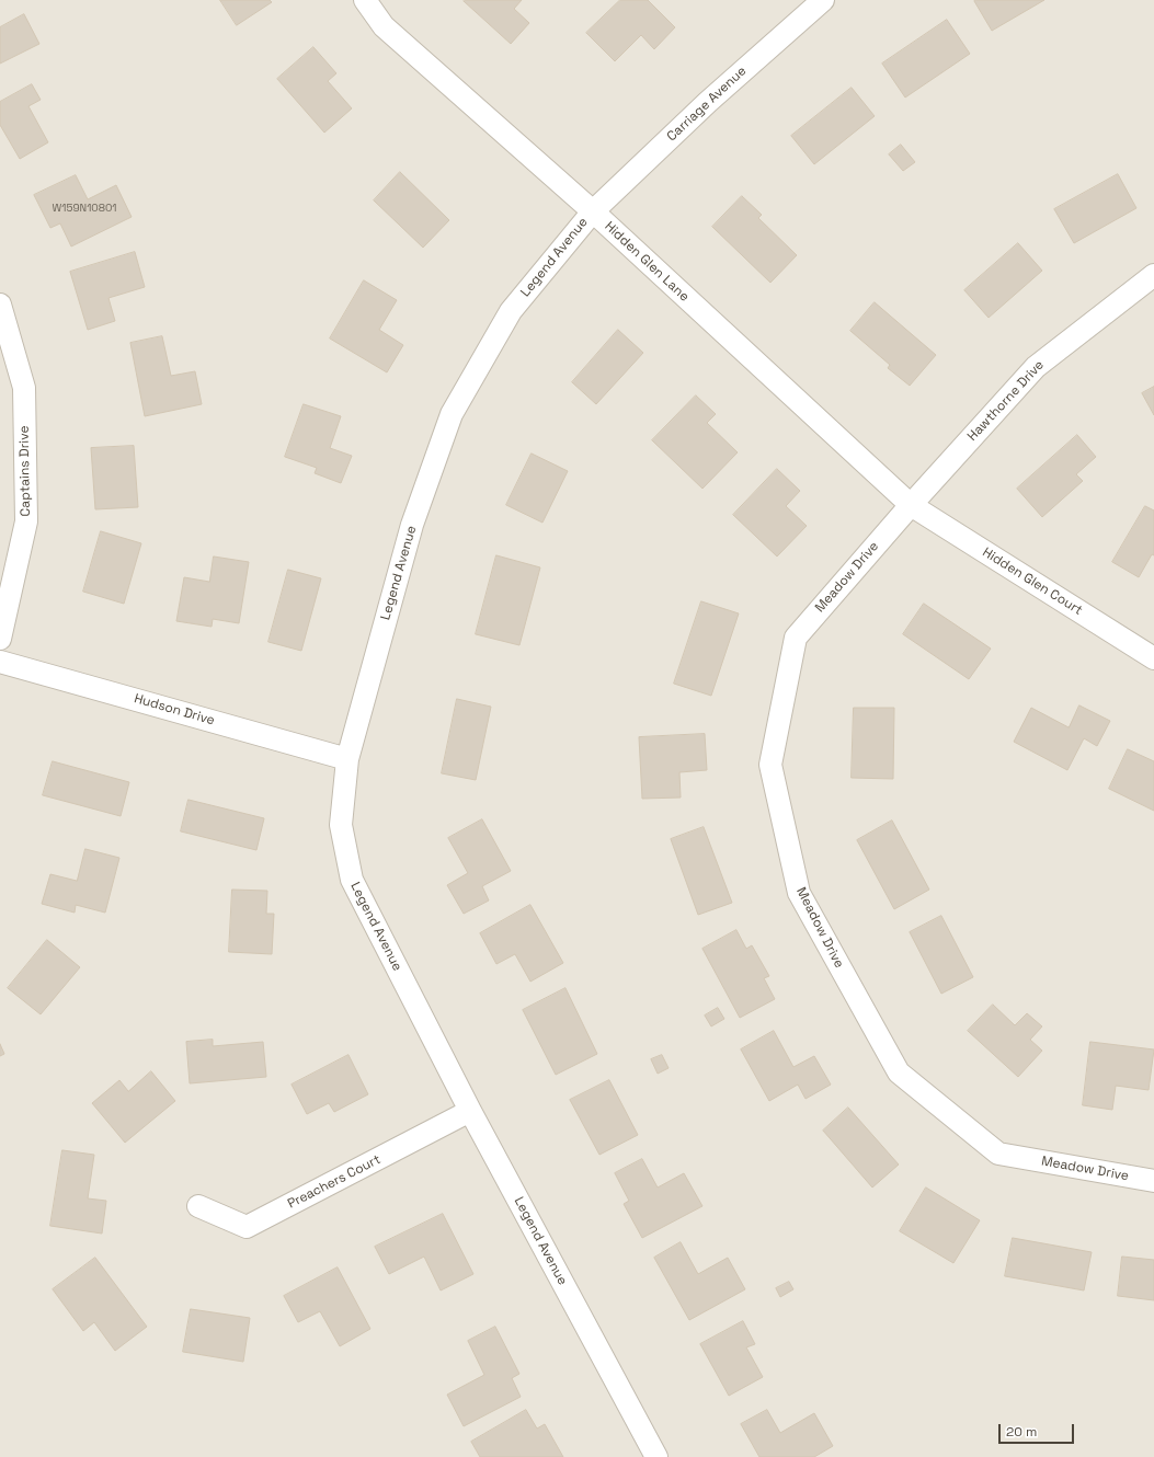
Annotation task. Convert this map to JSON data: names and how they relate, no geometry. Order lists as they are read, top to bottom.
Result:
{
  "streets": {
    "street": [
      "Carriage Avenue",
      "Legend Avenue",
      "Hidden Glen Lane",
      "Hawthorne Drive",
      "Captains Drive",
      "Meadow Drive",
      "Hidden Glen Court",
      "Hudson Drive",
      "Preachers Court"
    ]
  },
  "crossings": [
    ["Carriage Avenue", "Legend Avenue"],
    ["Carriage Avenue", "Hidden Glen Lane"],
    ["Legend Avenue", "Hidden Glen Lane"],
    ["Legend Avenue", "Hudson Drive"],
    ["Legend Avenue", "Preachers Court"],
    ["Hidden Glen Lane", "Hawthorne Drive"],
    ["Hidden Glen Lane", "Meadow Drive"],
    ["Hidden Glen Lane", "Hidden Glen Court"],
    ["Hawthorne Drive", "Meadow Drive"],
    ["Hawthorne Drive", "Hidden Glen Court"],
    ["Meadow Drive", "Hidden Glen Court"]
  ],
  "house_numbers": ["W159N10801"],
  "scale_bar": "20 m"
}
